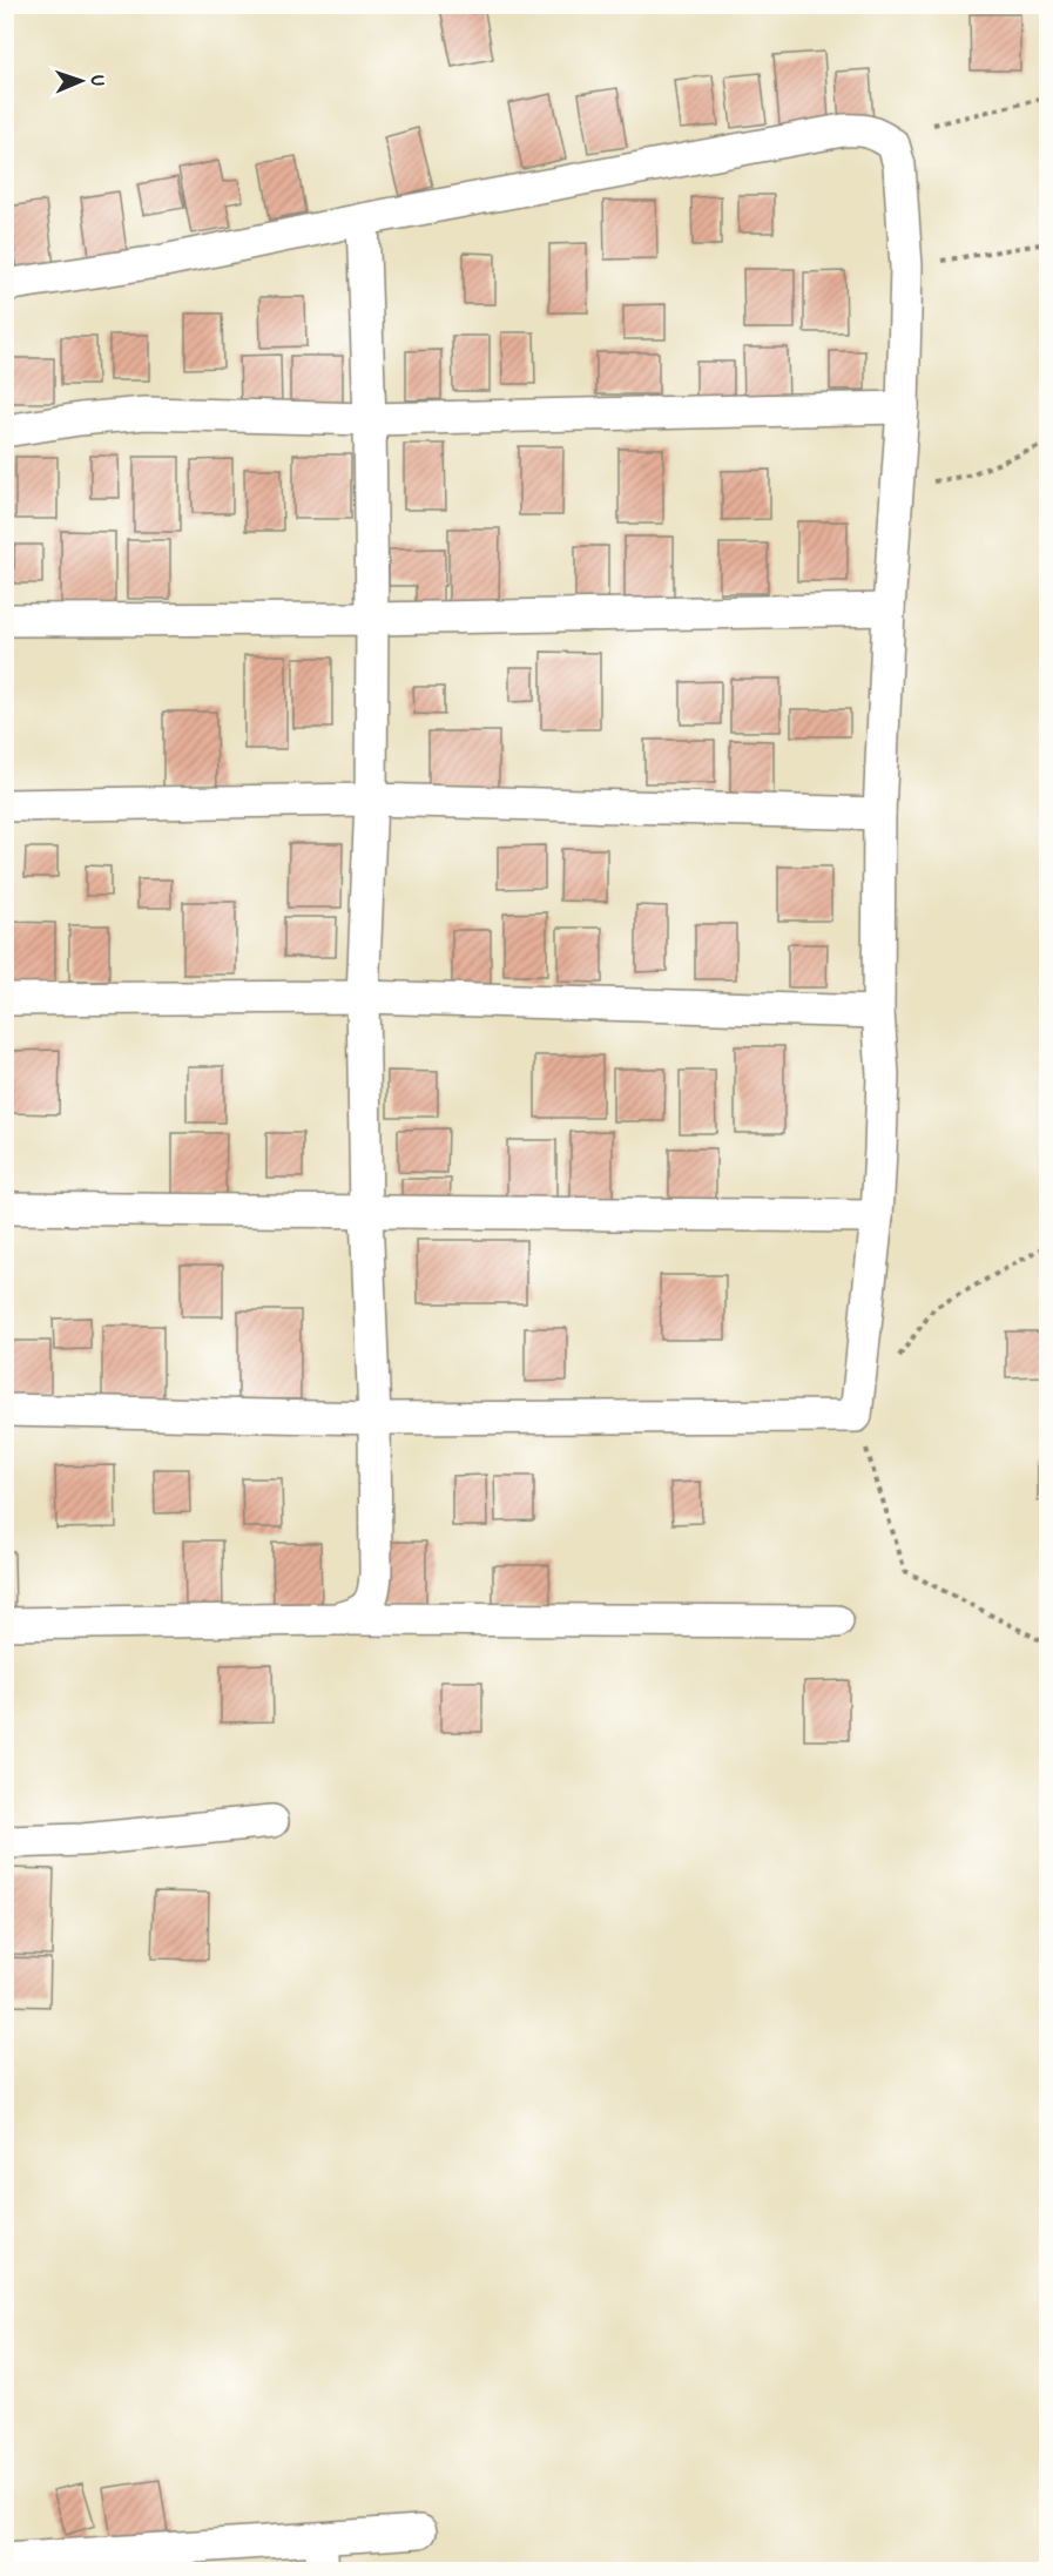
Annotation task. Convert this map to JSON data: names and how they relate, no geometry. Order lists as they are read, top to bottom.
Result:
{
  "north": "right"
}
